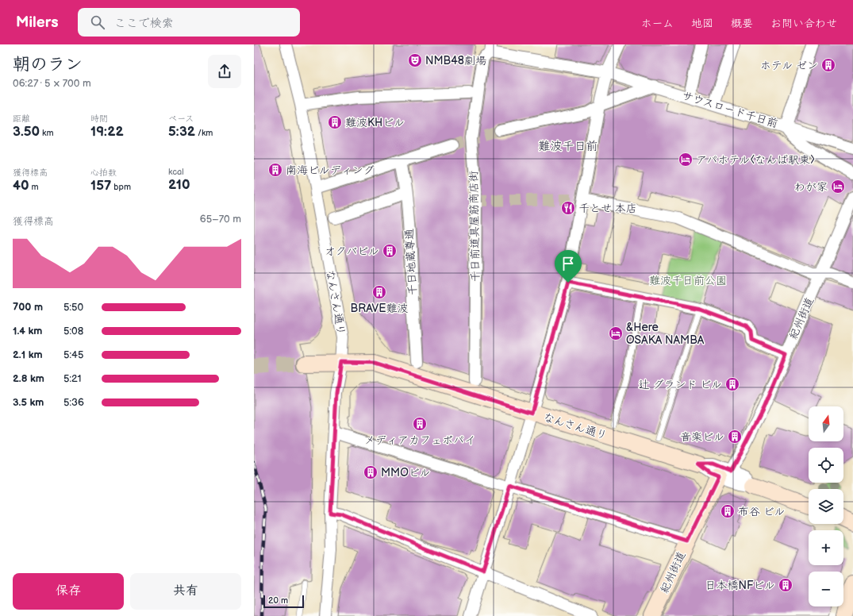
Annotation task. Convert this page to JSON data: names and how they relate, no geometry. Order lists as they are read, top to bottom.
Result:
{
  "streets": {
    "street": [
      "サウスロード千日前",
      "千日前道具屋筋商店街",
      "千日地蔵尊通",
      "なんさん通り",
      "紀州街道"
    ]
  },
  "crossings": [
    ["サウスロード千日前", "千日前道具屋筋商店街"],
    ["なんさん通り", "紀州街道"]
  ],
  "districts": ["難波千日前"],
  "parks": ["難波千日前公園"],
  "places": {
    "theatre": ["NMB48劇場"],
    "building": [
      "ホテル ゼン",
      "難波KHビル",
      "南海ビルディング",
      "オクバビル",
      "BRAVE難波",
      "辻 グランド ビル",
      "メディアカフェポパイ",
      "音楽ビル",
      "MMOビル",
      "布谷 ビル",
      "日本橋NFビル"
    ],
    "hotel": ["アパホテル〈なんば駅東〉", "わが家", "&Here OSAKA NAMBA"],
    "restaurant": ["千とせ 本店"]
  },
  "scale_bar": "20 m",
  "north": "top",
  "page": {
    "header": "Milers",
    "search": "ここで検索",
    "nav": [
      "ホーム",
      "地図",
      "概要",
      "お問い合わせ"
    ],
    "heading": ["朝のラン", "06:27 · 5 × 700 m"],
    "stats": [
      ["距離", "3.50 km"],
      ["時間", "19:22"],
      ["ペース", "5:32 /km"],
      ["獲得標高", "40 m"],
      ["心拍数", "157 bpm"],
      ["kcal", "210"]
    ],
    "chart": ["獲得標高", "65–70 m"],
    "list": [
      {
        "name": "700 m",
        "note": "5:50"
      },
      {
        "name": "1.4 km",
        "note": "5:08"
      },
      {
        "name": "2.1 km",
        "note": "5:45"
      },
      {
        "name": "2.8 km",
        "note": "5:21"
      },
      {
        "name": "3.5 km",
        "note": "5:36"
      }
    ],
    "map_buttons": ["+", "−"],
    "buttons": ["保存", "共有"],
    "scale": "20 m"
  }
}
